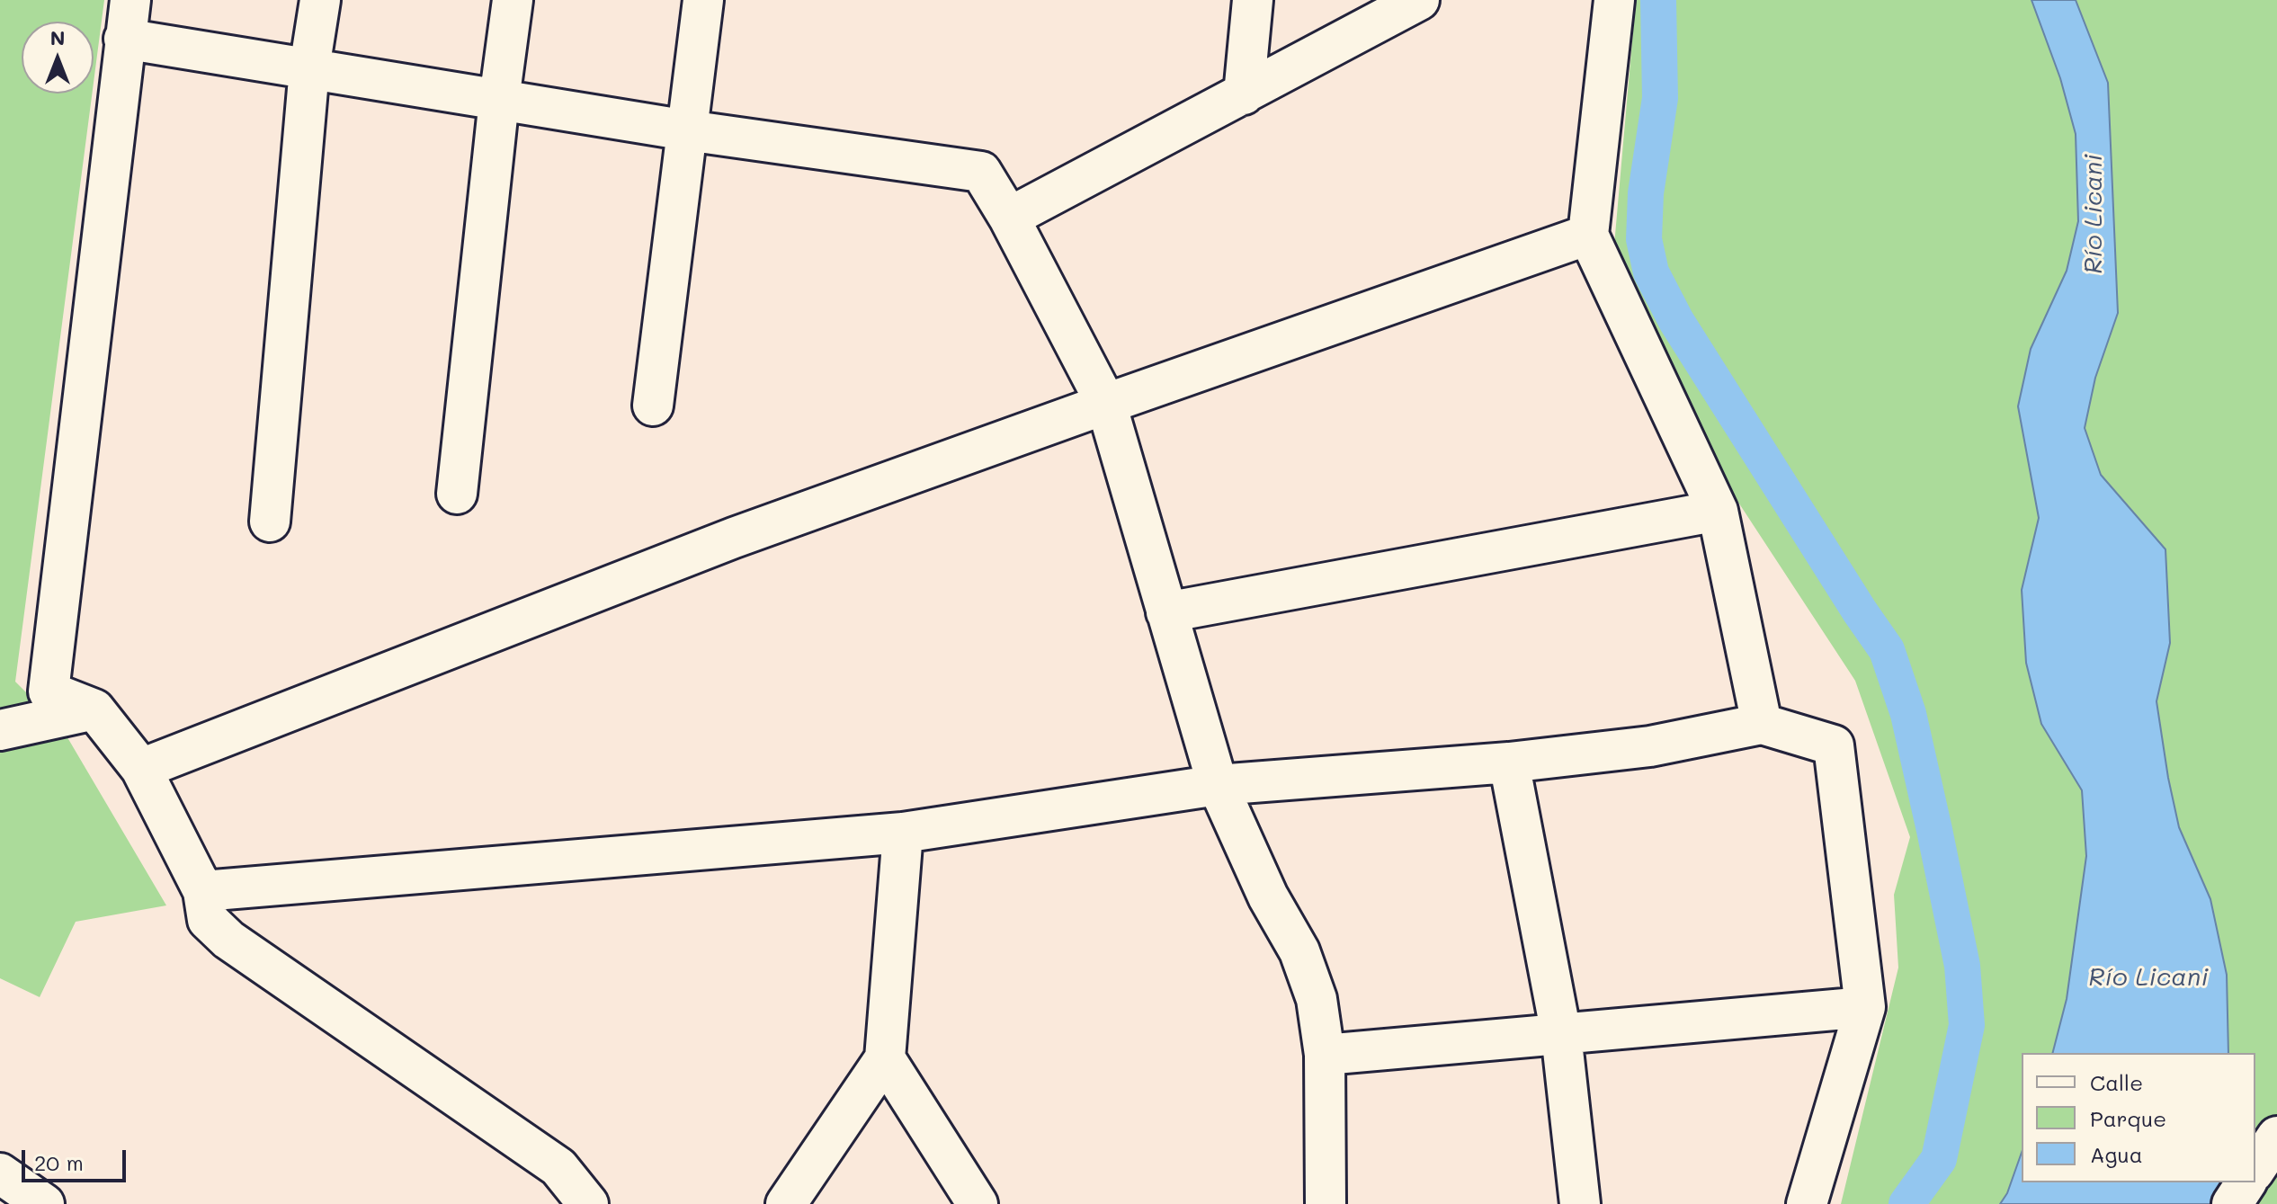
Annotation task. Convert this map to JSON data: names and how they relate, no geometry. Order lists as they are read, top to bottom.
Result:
{
  "water": ["Río Licani"],
  "legend": ["Calle", "Parque", "Agua"],
  "scale_bar": "20 m",
  "north": "top"
}
